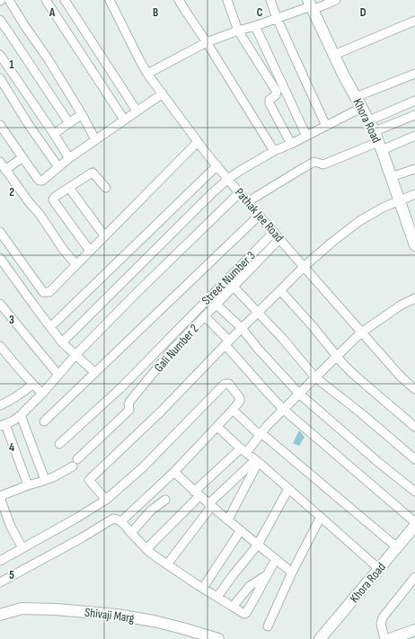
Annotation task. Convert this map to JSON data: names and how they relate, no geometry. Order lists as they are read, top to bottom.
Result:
{
  "streets": {
    "street": [
      "Khora Road",
      "Pathak Jee Road",
      "Street Number 3",
      "Gali Number 2",
      "Shivaji Marg"
    ]
  },
  "crossings": [
    ["Pathak Jee Road", "Street Number 3"],
    ["Pathak Jee Road", "Gali Number 2"]
  ],
  "grid": {
    "columns": [
      "A",
      "B",
      "C",
      "D"
    ],
    "rows": [
      "1",
      "2",
      "3",
      "4",
      "5"
    ]
  }
}
